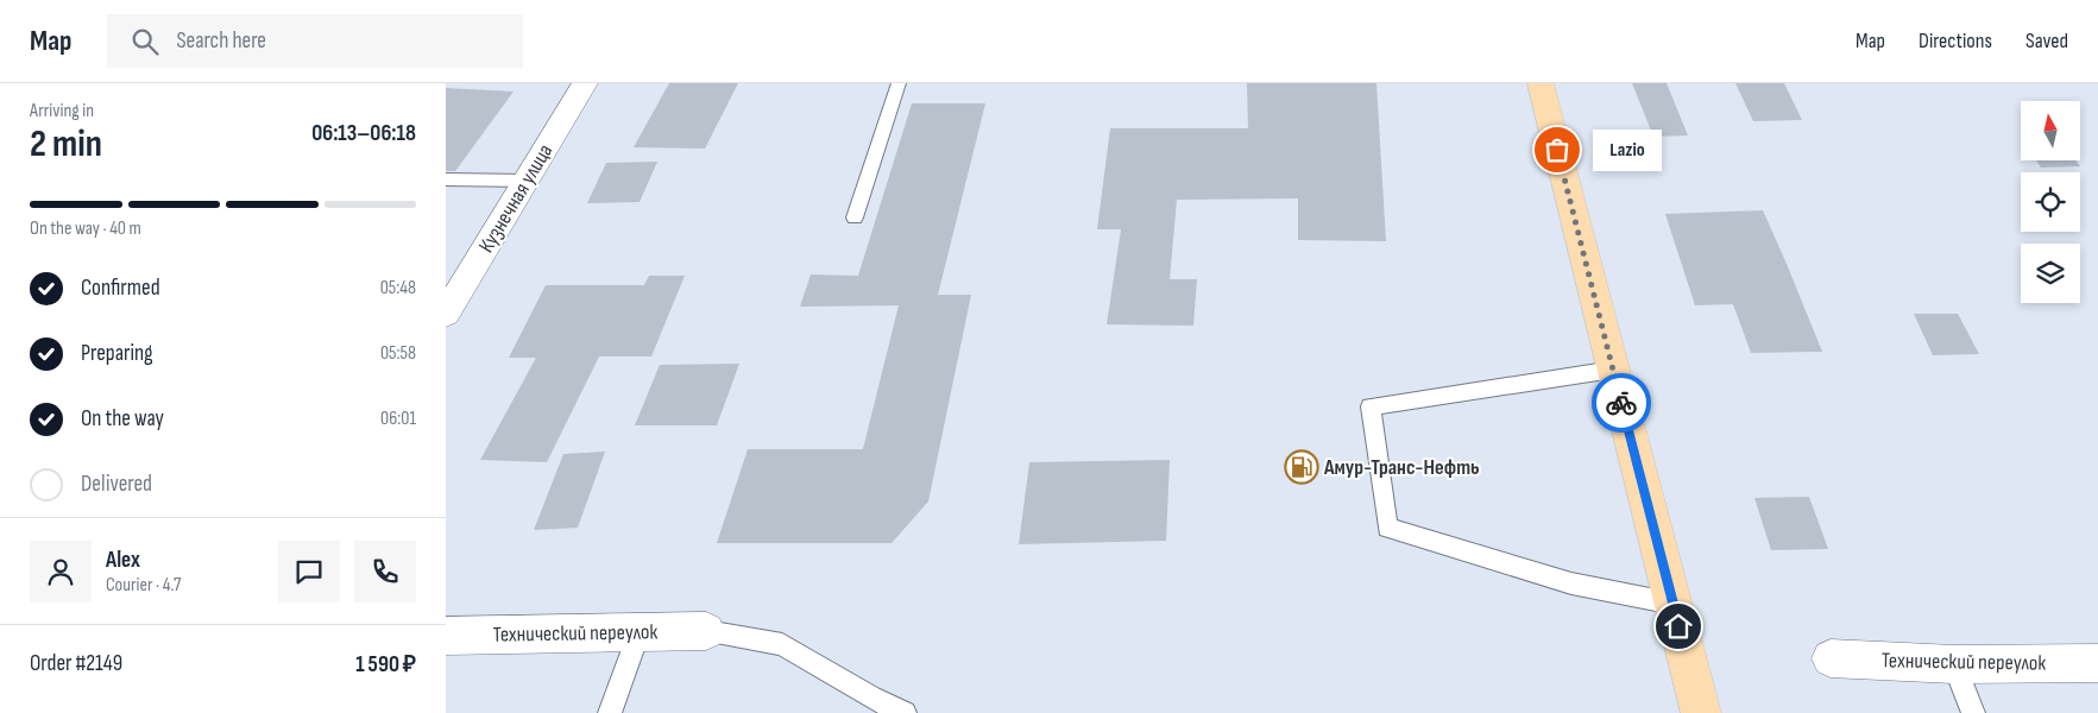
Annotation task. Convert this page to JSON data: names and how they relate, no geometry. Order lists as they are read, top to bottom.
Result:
{
  "streets": {
    "street": ["Кузнечная улица", "Технический переулок"]
  },
  "places": {
    "other": ["Lazio"],
    "fuel station": ["Амур-Транс-Нефть"]
  },
  "north": "top",
  "page": {
    "header": "Map",
    "search": "Search here",
    "nav": ["Map", "Directions", "Saved"],
    "heading": ["2 min", "Arriving in", "06:13–06:18"],
    "panel": [
      "Alex",
      "Courier · 4.7",
      "Order #2149",
      "1 590 ₽"
    ],
    "bubble": "Lazio",
    "bar": "On the way · 40 m",
    "list": [
      ["Confirmed", "05:48"],
      ["Preparing", "05:58"],
      ["On the way", "06:01"],
      "Delivered"
    ]
  }
}
